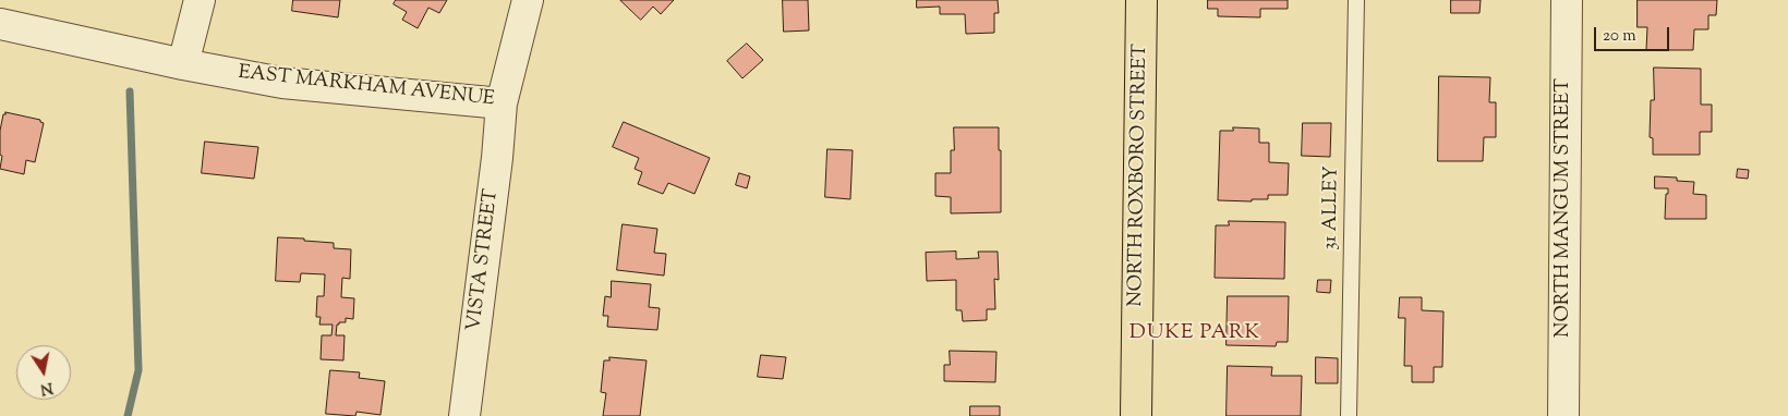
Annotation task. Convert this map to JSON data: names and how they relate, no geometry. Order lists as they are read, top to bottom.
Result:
{
  "streets": {
    "main road": ["NORTH ROXBORO STREET"],
    "street": ["EAST MARKHAM AVENUE", "NORTH MANGUM STREET", "VISTA STREET"],
    "lane": ["31 ALLEY"]
  },
  "crossings": [
    ["EAST MARKHAM AVENUE", "VISTA STREET"]
  ],
  "districts": ["DUKE PARK"],
  "scale_bar": "20 m",
  "north": "bottom"
}
